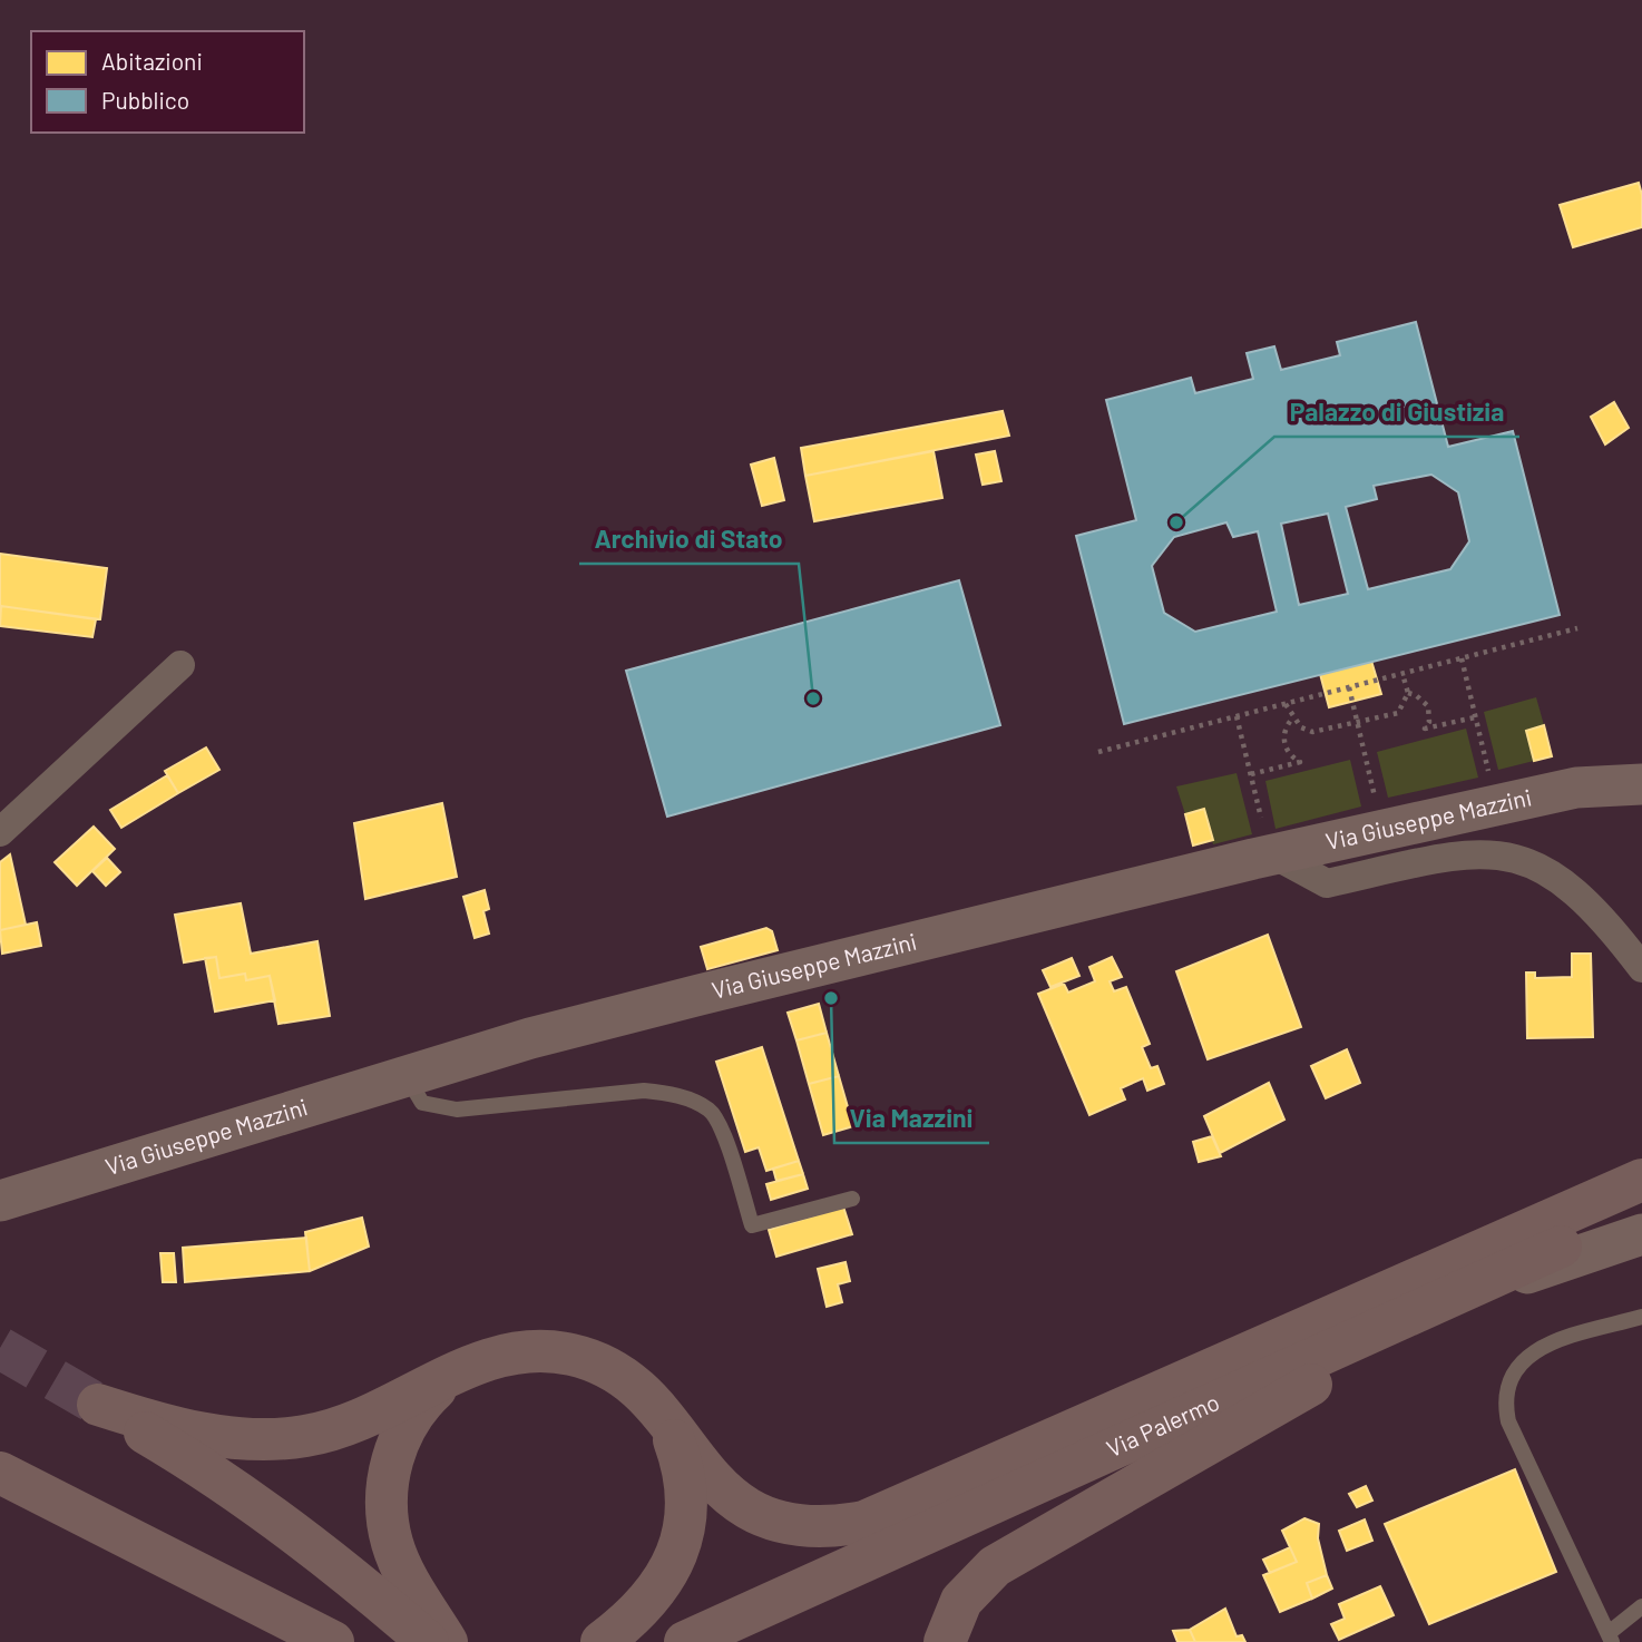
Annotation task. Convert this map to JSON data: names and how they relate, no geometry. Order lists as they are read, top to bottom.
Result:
{
  "streets": {
    "main road": ["Via Palermo"],
    "street": ["Via Giuseppe Mazzini"]
  },
  "places": ["Palazzo di Giustizia", "Archivio di Stato", "Via Mazzini"],
  "legend": ["Abitazioni", "Pubblico"]
}
